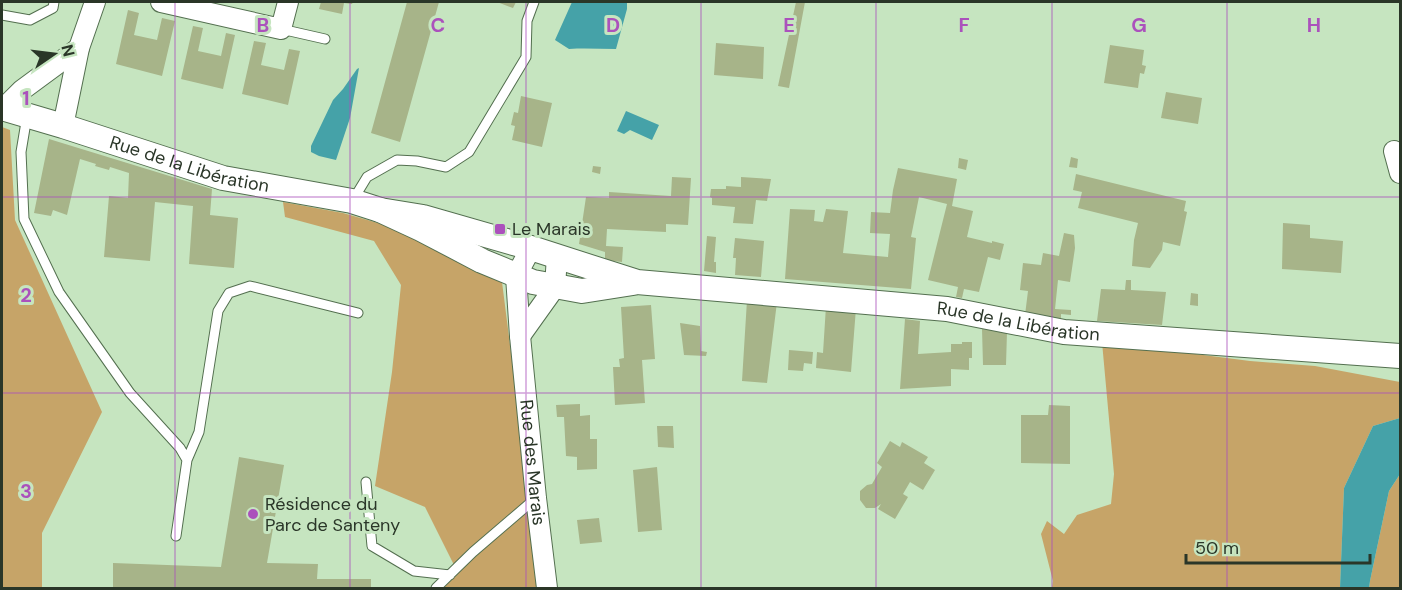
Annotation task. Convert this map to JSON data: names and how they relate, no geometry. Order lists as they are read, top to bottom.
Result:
{
  "streets": {
    "street": ["Rue de la Libération", "Rue des Marais"]
  },
  "crossings": [
    ["Rue de la Libération", "Rue des Marais"]
  ],
  "places": {
    "transit": ["Le Marais"],
    "other": ["Résidence du Parc de Santeny"]
  },
  "scale_bar": "50 m",
  "north": "right",
  "grid": {
    "columns": [
      "B",
      "C",
      "D",
      "E",
      "F",
      "G",
      "H"
    ],
    "rows": ["1", "2", "3"]
  }
}
